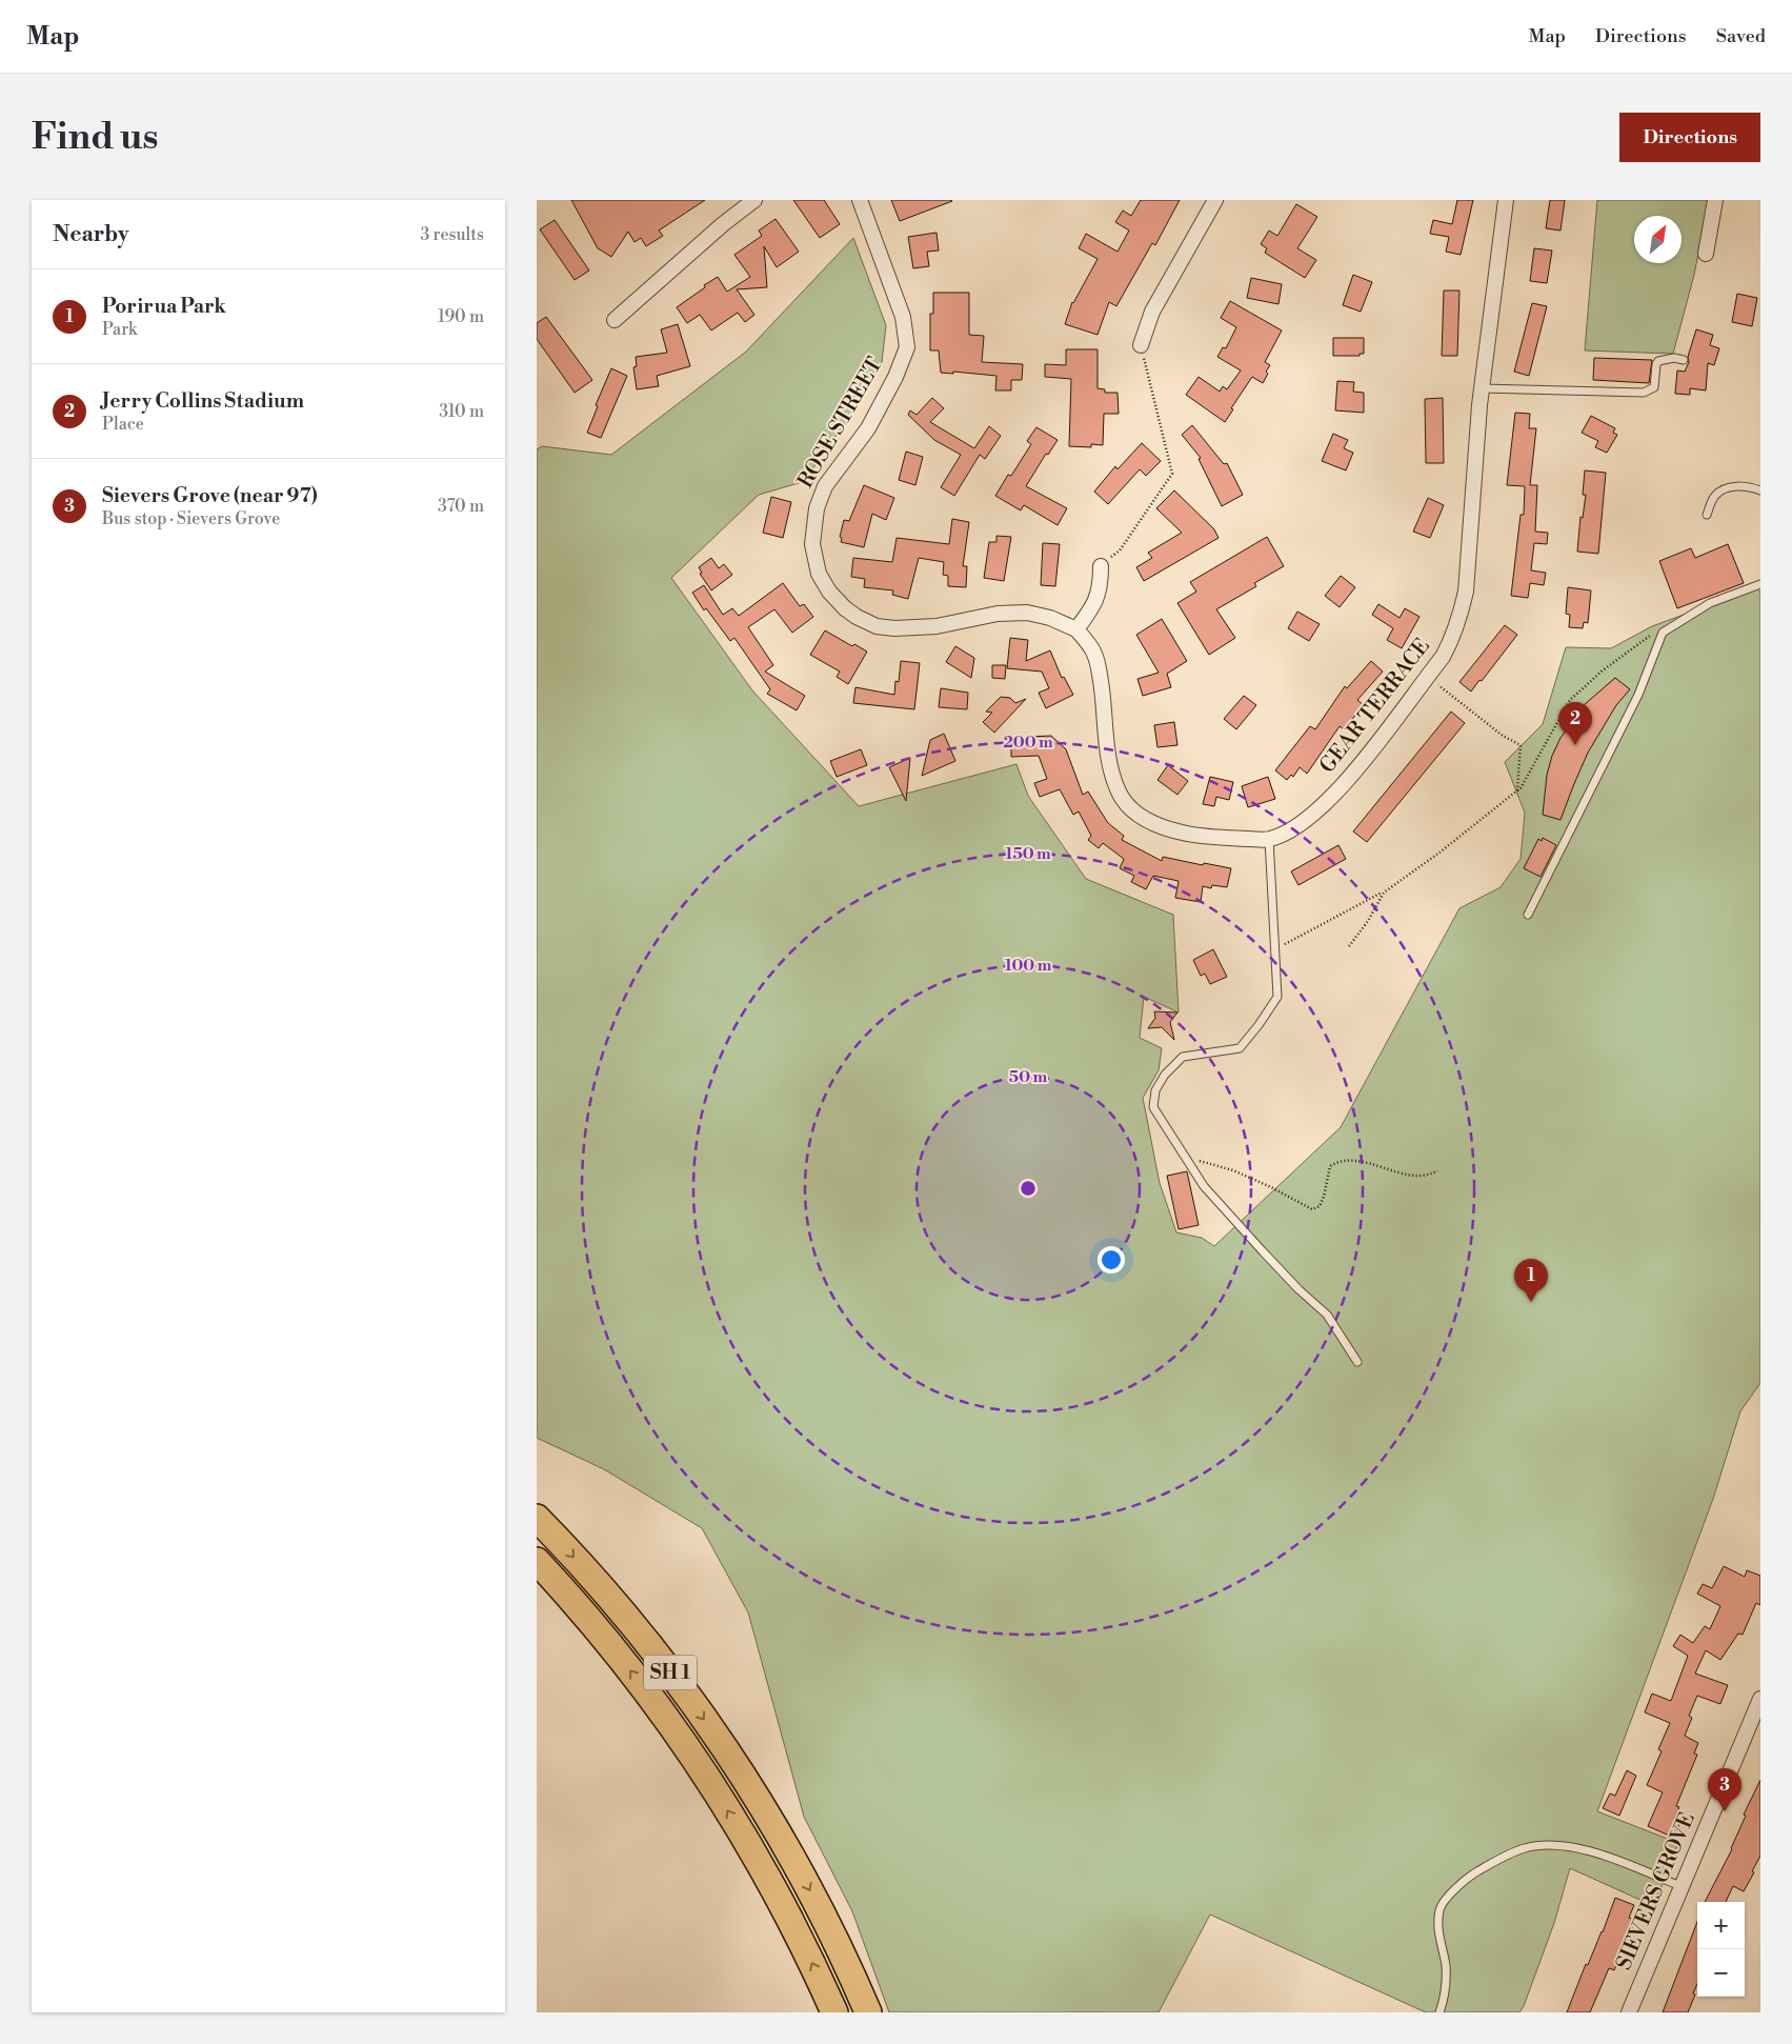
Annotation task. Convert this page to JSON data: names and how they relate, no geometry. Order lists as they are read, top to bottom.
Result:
{
  "streets": {
    "highway": ["SH 1"],
    "street": ["ROSE STREET", "GEAR TERRACE", "SIEVERS GROVE"]
  },
  "crossings": [
    ["ROSE STREET", "GEAR TERRACE"]
  ],
  "north": "top right",
  "page": {
    "header": "Map",
    "nav": ["Map", "Directions", "Saved"],
    "buttons": "Directions",
    "title": "Find us",
    "heading": ["Nearby", "3 results"],
    "list": [
      {
        "mark": "1",
        "name": "Porirua Park",
        "note": "Park",
        "value": "190 m"
      },
      {
        "mark": "2",
        "name": "Jerry Collins Stadium",
        "note": "Place",
        "value": "310 m"
      },
      {
        "mark": "3",
        "name": "Sievers Grove (near 97)",
        "note": "Bus stop · Sievers Grove",
        "value": "370 m"
      }
    ],
    "pins": ["2", "1", "3"],
    "map_buttons": ["+", "−"]
  },
  "rings": [
    "200 m",
    "150 m",
    "100 m",
    "50 m"
  ]
}
